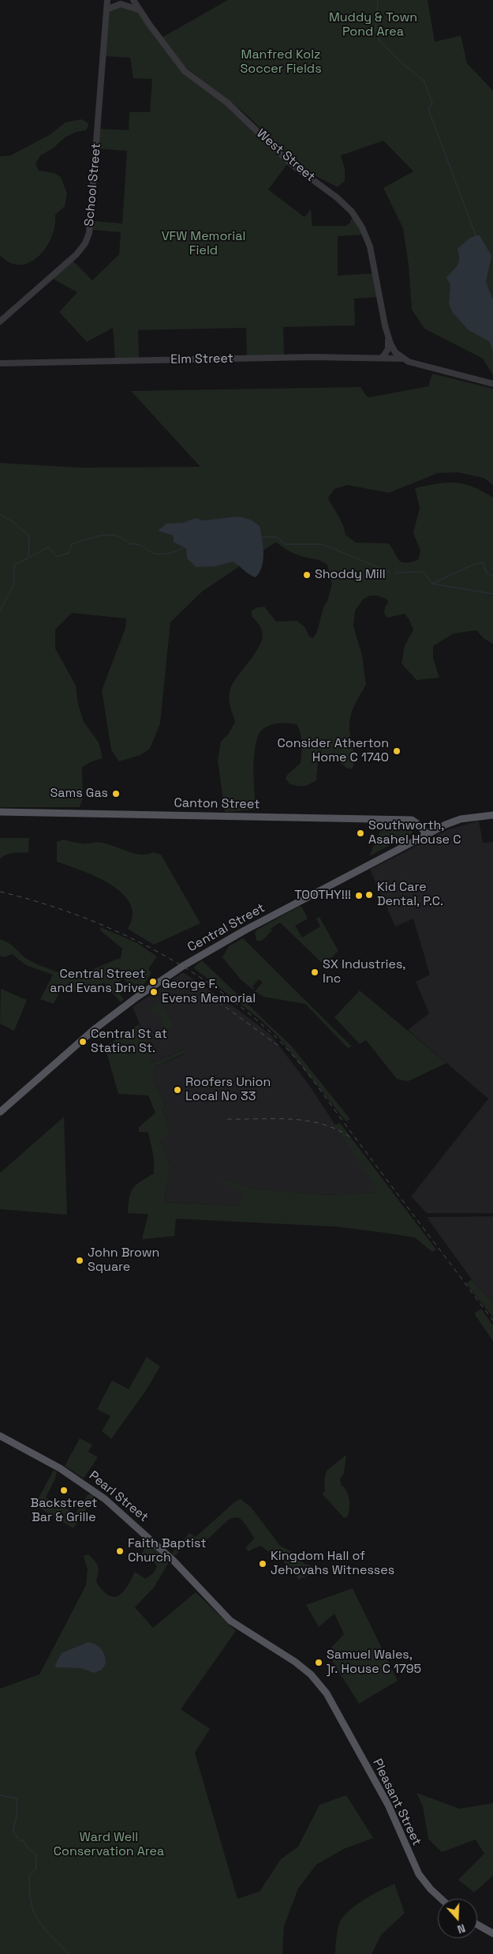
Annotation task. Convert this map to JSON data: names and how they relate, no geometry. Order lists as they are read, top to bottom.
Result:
{
  "streets": {
    "main road": [
      "Canton Street",
      "Central Street",
      "Pearl Street",
      "Pleasant Street"
    ],
    "street": ["West Street", "School Street", "Elm Street"]
  },
  "crossings": [
    ["West Street", "Elm Street"],
    ["Canton Street", "Central Street"],
    ["Pearl Street", "Pleasant Street"]
  ],
  "parks": [
    "Muddy & Town Pond Area",
    "Manfred Kolz Soccer Fields",
    "VFW Memorial Field",
    "Ward Well Conservation Area"
  ],
  "places": [
    "Shoddy Mill",
    "Consider Atherton Home C 1740",
    "Sams Gas",
    "Southworth, Asahel House C",
    "Kid Care Dental, P.C.",
    "TOOTHY!!!",
    "SX Industries, Inc",
    "Central Street and Evans Drive",
    "George F. Evens Memorial",
    "Central St at Station St.",
    "Roofers Union Local No 33",
    "John Brown Square",
    "Backstreet Bar & Grille",
    "Faith Baptist Church",
    "Kingdom Hall of Jehovahs Witnesses",
    "Samuel Wales, ]r. House C 1795"
  ],
  "north": "bottom"
}
